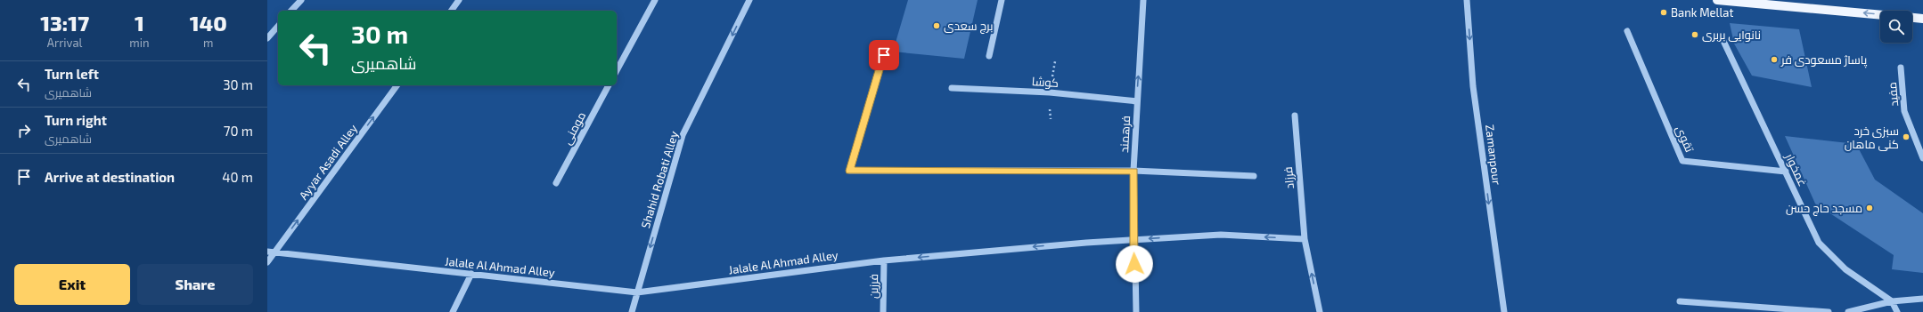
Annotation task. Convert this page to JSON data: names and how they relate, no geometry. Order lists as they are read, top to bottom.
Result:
{
  "streets": {
    "street": [
      "کوشا",
      "مفید",
      "مومنی",
      "فرهمند",
      "تقوی",
      "Zamanpour",
      "Ayyar Asadi Alley",
      "غمخوار",
      "فرزاد",
      "Shahid Robati Alley",
      "Jalale Al Ahmad Alley",
      "فرزین"
    ]
  },
  "crossings": [
    ["کوشا", "فرهمند"],
    ["فرهمند", "Jalale Al Ahmad Alley"],
    ["تقوی", "غمخوار"],
    ["Ayyar Asadi Alley", "Jalale Al Ahmad Alley"],
    ["فرزاد", "Jalale Al Ahmad Alley"],
    ["Shahid Robati Alley", "Jalale Al Ahmad Alley"],
    ["Jalale Al Ahmad Alley", "فرزین"]
  ],
  "one_way": [
    "Zamanpour",
    "Ayyar Asadi Alley",
    "فرزاد",
    "Shahid Robati Alley",
    "Jalale Al Ahmad Alley"
  ],
  "places": [
    "Bank Mellat",
    "برج سعدی",
    "نانوایی بربری",
    "پاساژ مسعودی فر",
    "سبزی خرد کنی ماهان",
    "مسجد حاج حسن"
  ],
  "page": {
    "eta": [
      "13:17",
      "Arrival",
      "1",
      "min",
      "140",
      "m"
    ],
    "turn": ["30 m", "شاهمیری"],
    "list": [
      {
        "name": "Turn left",
        "note": "شاهمیری",
        "value": "30 m"
      },
      {
        "name": "Turn right",
        "note": "شاهمیری",
        "value": "70 m"
      },
      {
        "name": "Arrive at destination",
        "value": "40 m"
      }
    ],
    "buttons": ["Exit", "Share"]
  }
}
